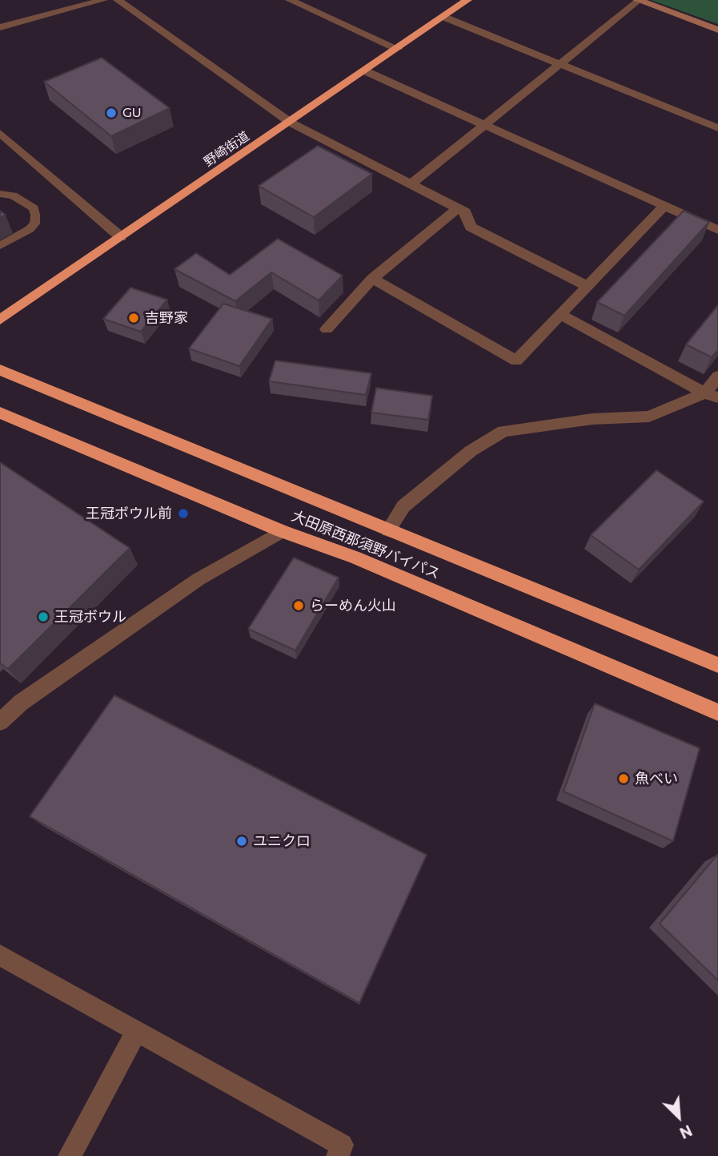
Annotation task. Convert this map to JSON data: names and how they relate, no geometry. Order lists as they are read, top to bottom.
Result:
{
  "streets": {
    "highway": ["野崎街道", "大田原西那須野バイパス"]
  },
  "places": [
    "GU",
    "吉野家",
    "王冠ボウル前",
    "らーめん火山",
    "王冠ボウル",
    "魚べい",
    "ユニクロ"
  ],
  "north": "bottom right"
}
